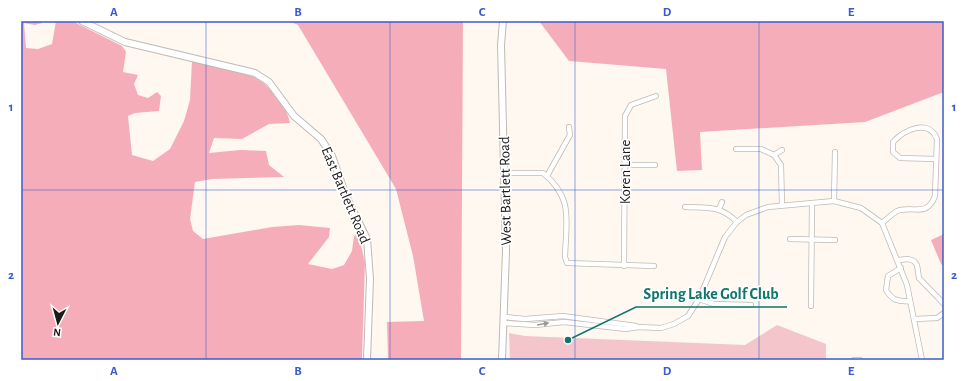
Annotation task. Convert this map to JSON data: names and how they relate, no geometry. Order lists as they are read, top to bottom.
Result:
{
  "streets": {
    "street": ["Koren Lane", "West Bartlett Road", "East Bartlett Road"]
  },
  "places": ["Spring Lake Golf Club"],
  "north": "bottom",
  "grid": {
    "columns": [
      "A",
      "B",
      "C",
      "D",
      "E"
    ],
    "rows": ["1", "2"]
  }
}
